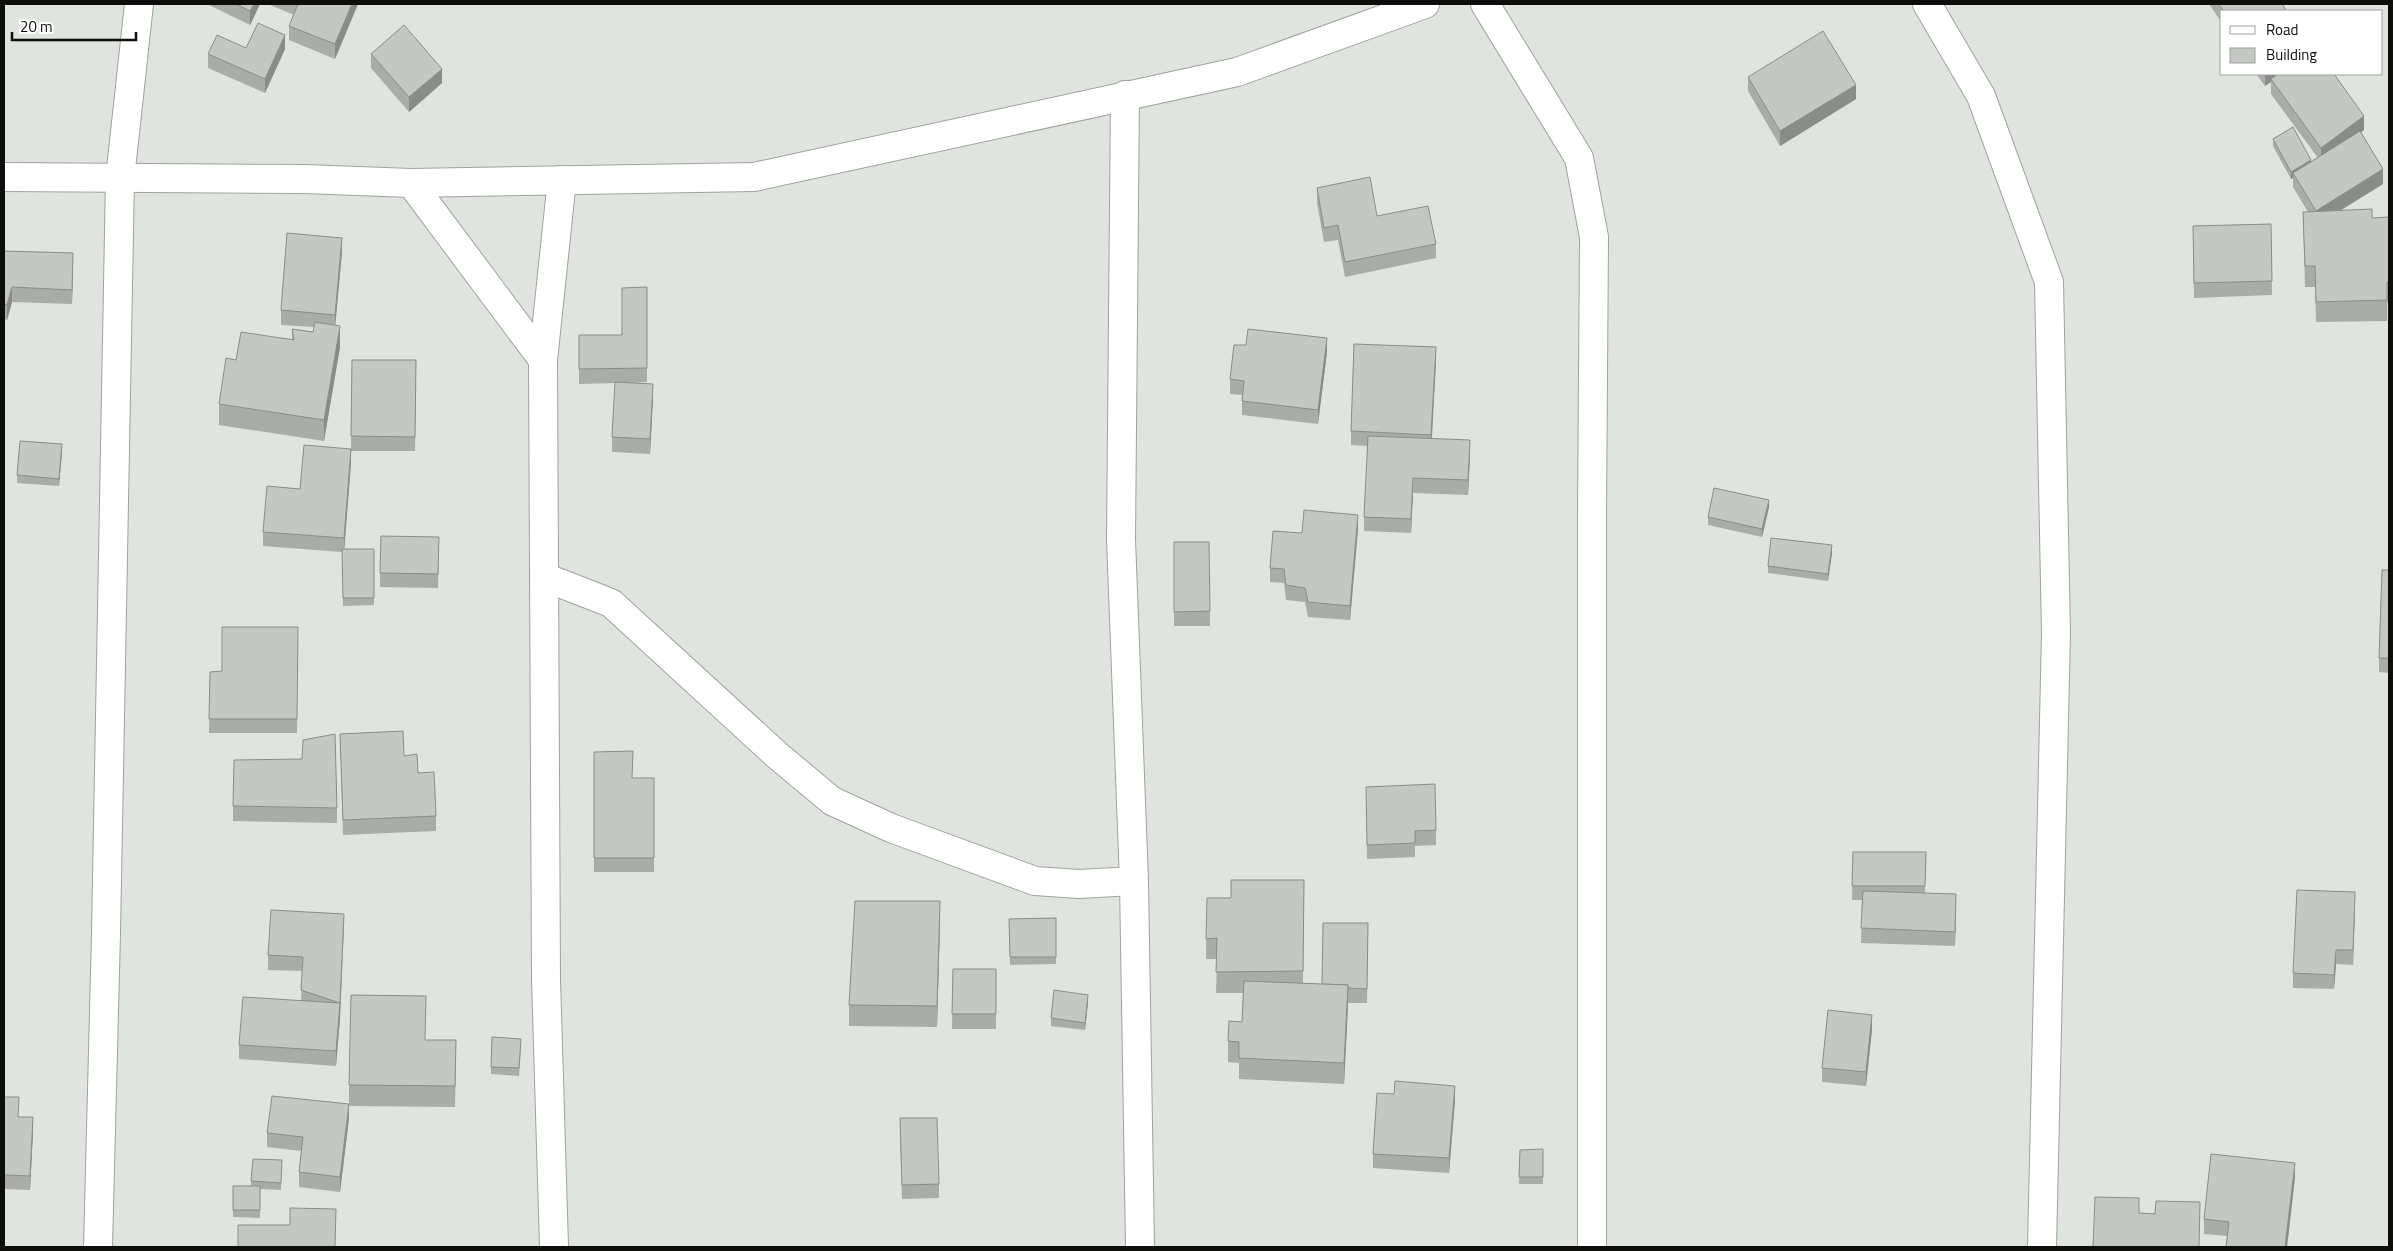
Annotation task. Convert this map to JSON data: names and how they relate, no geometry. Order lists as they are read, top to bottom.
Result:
{
  "legend": ["Road", "Building"],
  "scale_bar": "20 m"
}
